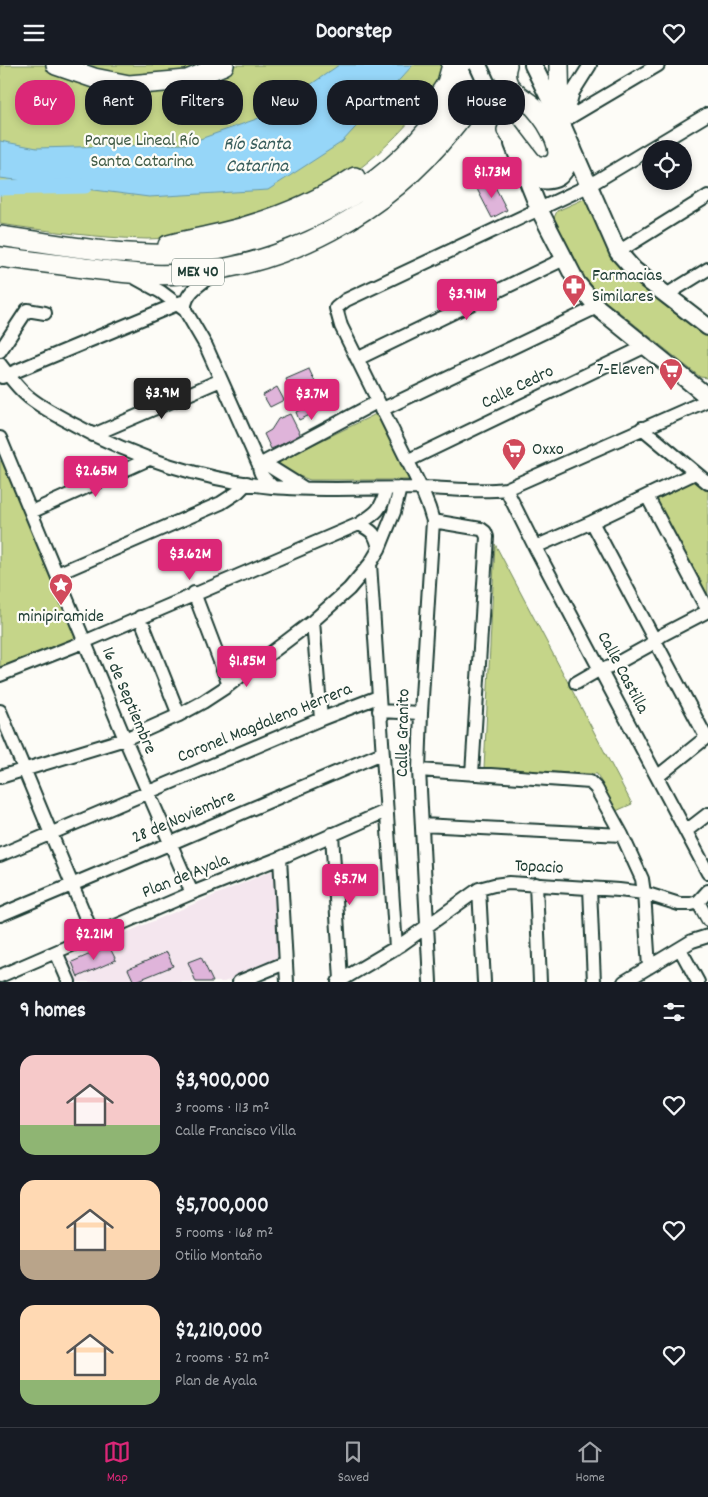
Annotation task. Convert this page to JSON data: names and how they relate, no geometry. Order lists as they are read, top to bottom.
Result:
{
  "streets": {
    "highway": ["MEX 40"],
    "street": [
      "Calle Cedro",
      "Calle Castilla",
      "16 de Septiembre",
      "Coronel Magdaleno Herrera",
      "Calle Granito",
      "28 de Noviembre",
      "Topacio",
      "Plan de Ayala"
    ]
  },
  "crossings": [
    ["Calle Cedro", "Calle Granito"],
    ["16 de Septiembre", "Coronel Magdaleno Herrera"],
    ["16 de Septiembre", "28 de Noviembre"],
    ["16 de Septiembre", "Plan de Ayala"],
    ["Calle Granito", "Topacio"]
  ],
  "water": ["Río Santa Catarina"],
  "parks": ["Parque Lineal Río Santa Catarina"],
  "places": {
    "pharmacy": ["Farmacias Similares"],
    "supermarket": ["7-Eleven", "Oxxo"],
    "place": ["minipiramide"]
  },
  "page": {
    "header": "Doorstep",
    "chip": [
      "Buy",
      "Rent",
      "Filters",
      "New",
      "Apartment",
      "House"
    ],
    "price": [
      "$1.73M",
      "$3.91M",
      "$3.9M",
      "$3.7M",
      "$2.65M",
      "$3.62M",
      "$1.85M",
      "$5.7M",
      "$2.21M"
    ],
    "heading": "9 homes",
    "list": [
      {
        "name": "$3,900,000",
        "note": "3 rooms · 113 m² · Calle Francisco Villa"
      },
      {
        "name": "$5,700,000",
        "note": "5 rooms · 168 m² · Otilio Montaño"
      },
      {
        "name": "$2,210,000",
        "note": "2 rooms · 52 m² · Plan de Ayala"
      }
    ],
    "tabs": ["Map", "Saved", "Home"]
  }
}
